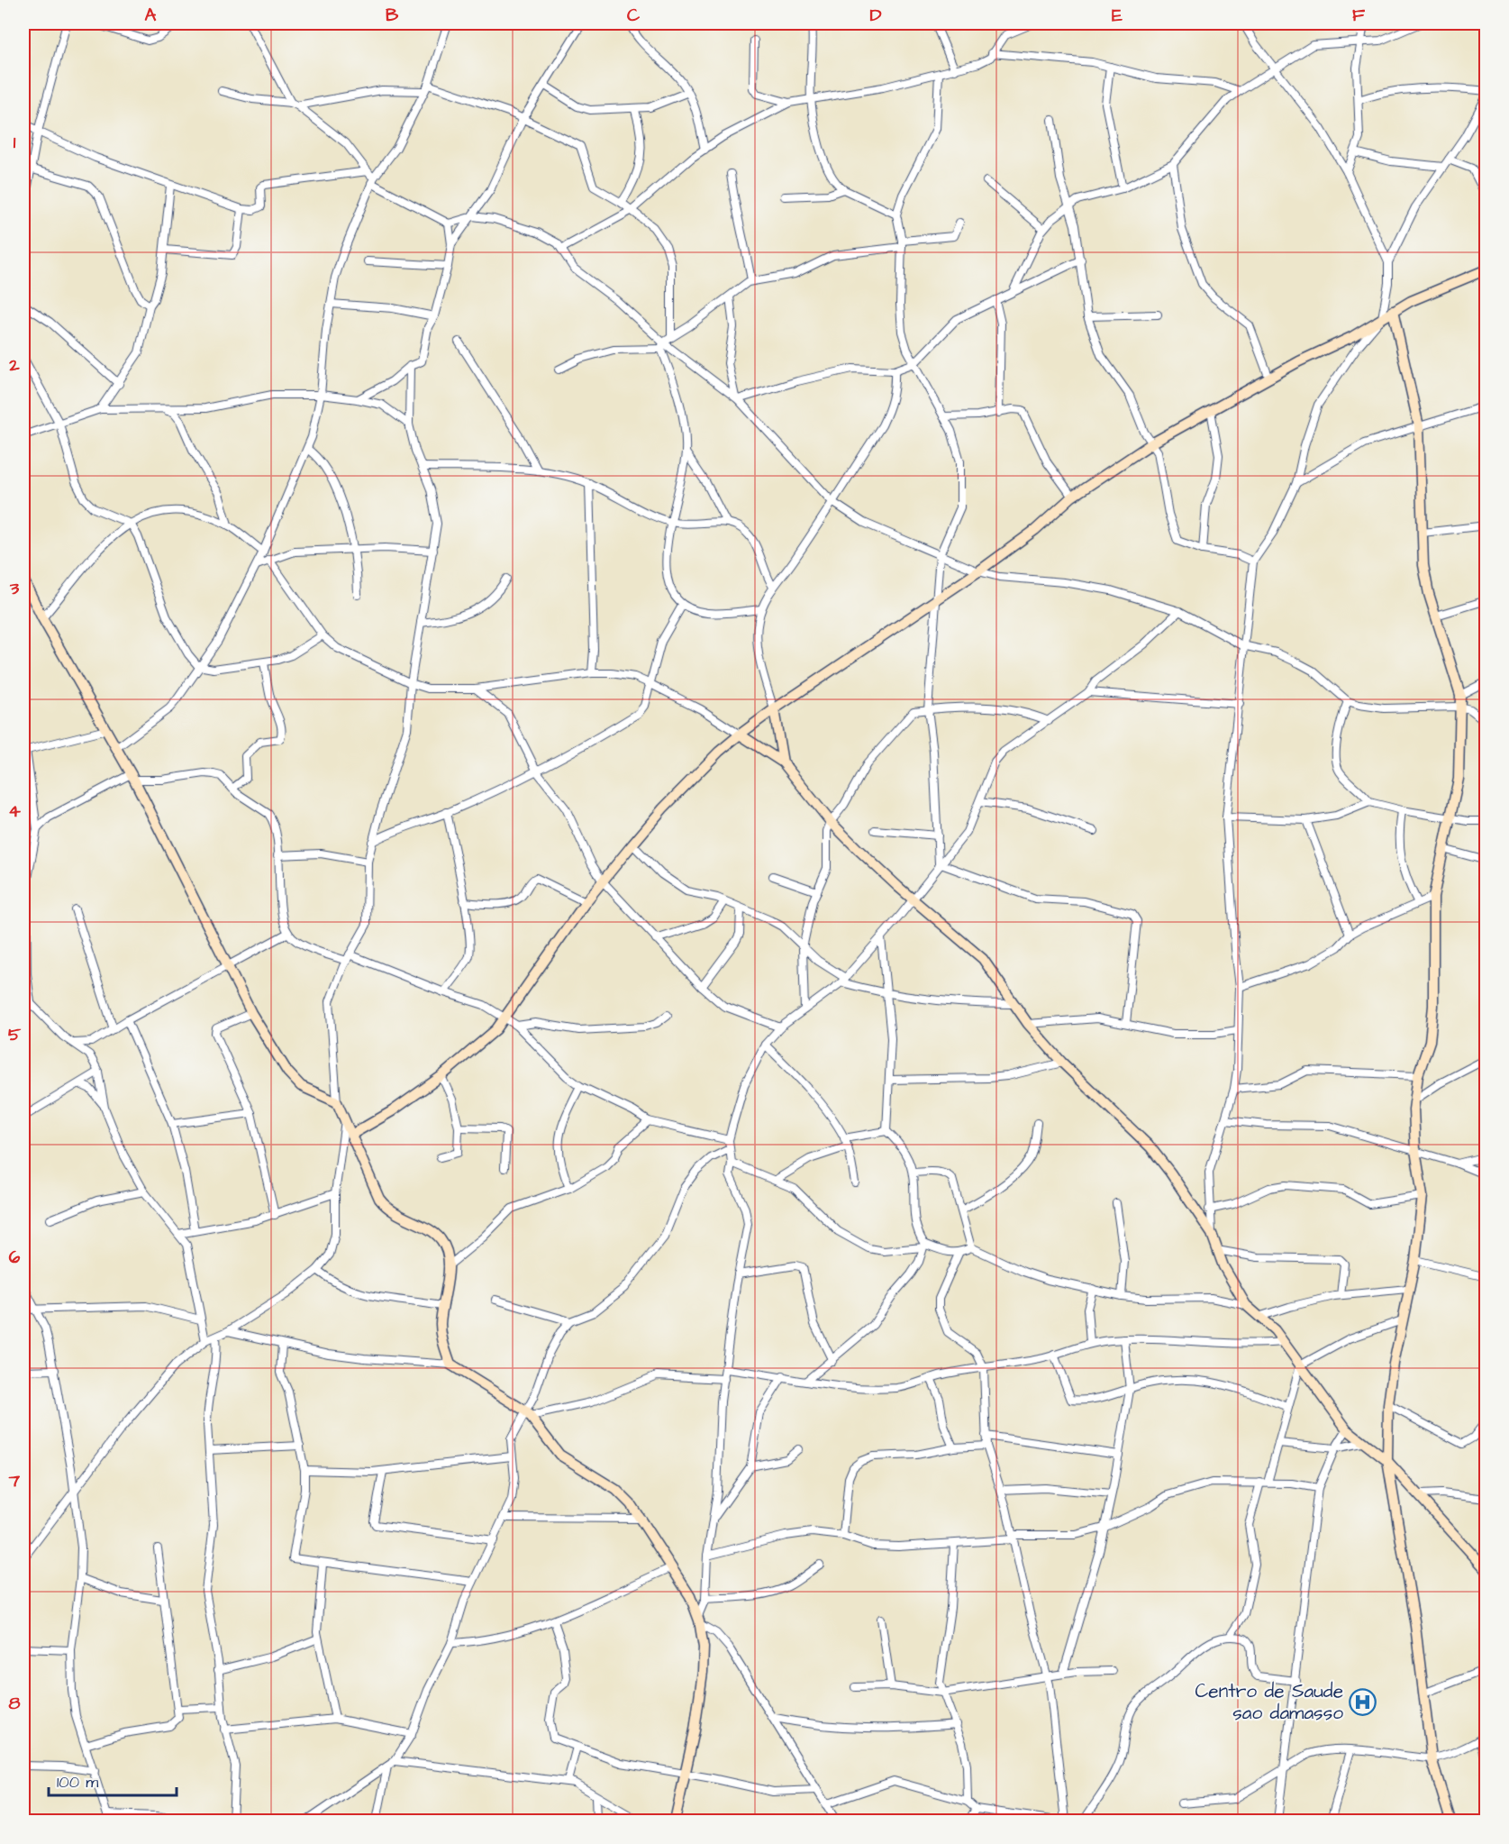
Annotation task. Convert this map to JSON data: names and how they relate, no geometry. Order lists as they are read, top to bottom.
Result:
{
  "places": {
    "hospital": ["Centro de Saude sao damasso"]
  },
  "scale_bar": "100 m",
  "grid": {
    "columns": [
      "A",
      "B",
      "C",
      "D",
      "E",
      "F"
    ],
    "rows": [
      "1",
      "2",
      "3",
      "4",
      "5",
      "6",
      "7",
      "8"
    ]
  }
}
